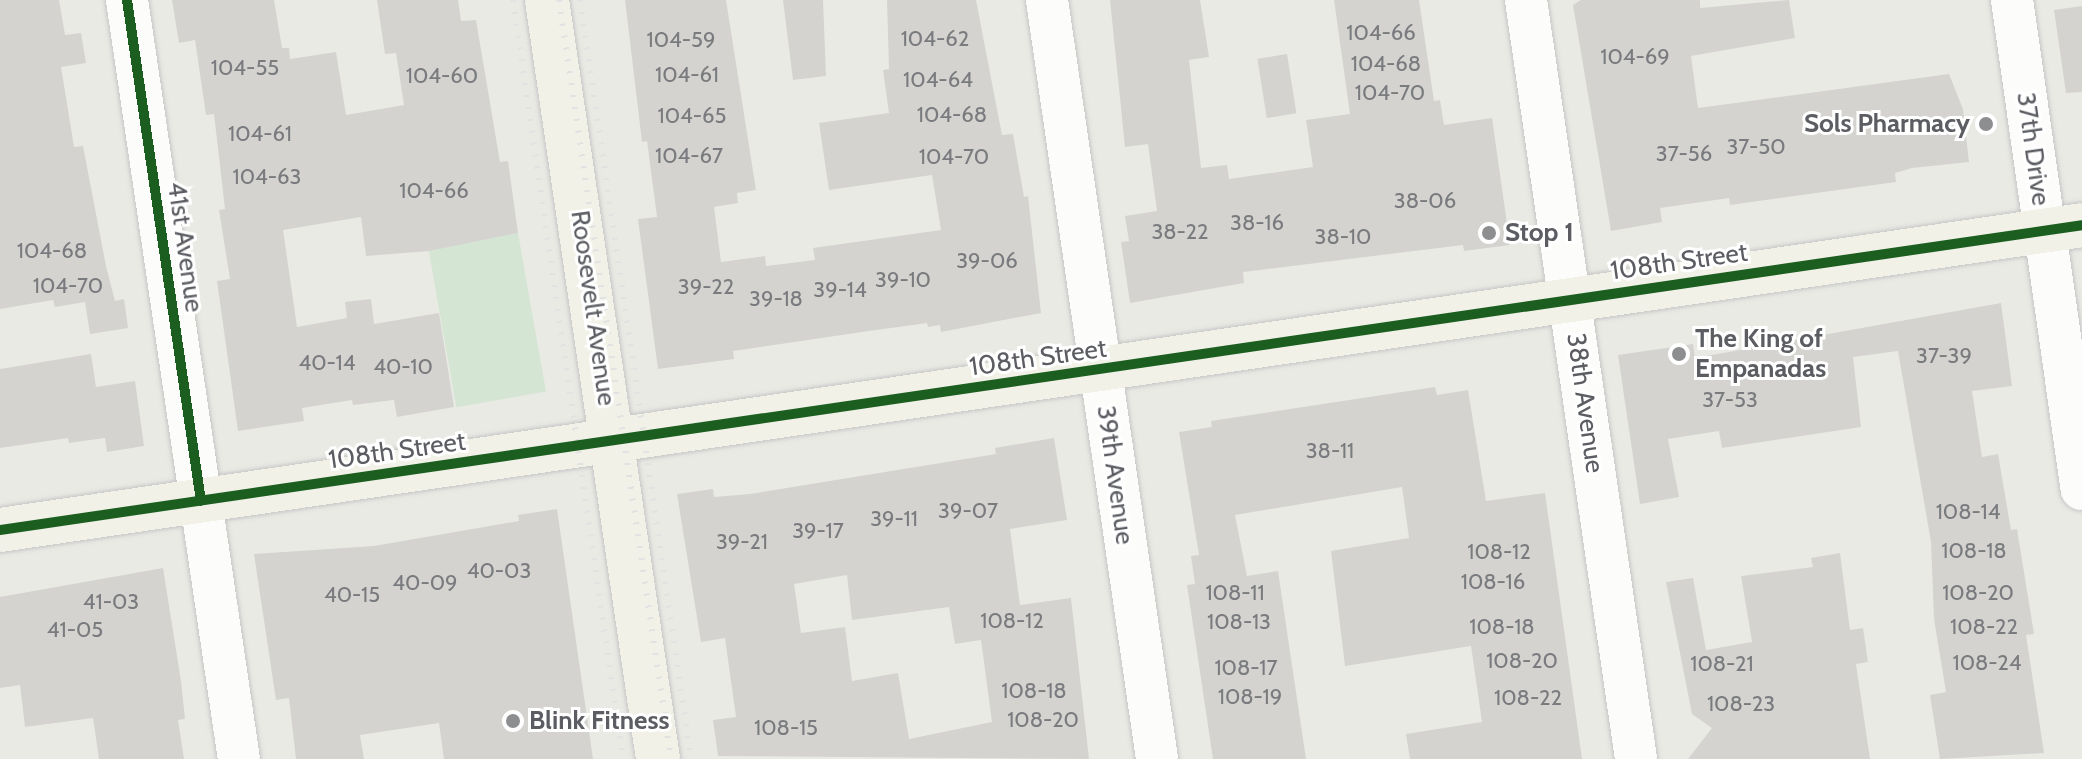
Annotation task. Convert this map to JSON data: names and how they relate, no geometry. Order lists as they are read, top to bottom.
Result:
{
  "streets": {
    "main road": ["108th Street", "Roosevelt Avenue"],
    "street": [
      "37th Drive",
      "41st Avenue",
      "38th Avenue",
      "39th Avenue"
    ]
  },
  "crossings": [
    ["37th Drive", "108th Street"],
    ["41st Avenue", "108th Street"],
    ["108th Street", "Roosevelt Avenue"],
    ["108th Street", "38th Avenue"],
    ["108th Street", "39th Avenue"]
  ],
  "places": [
    "Sols Pharmacy",
    "Stop 1",
    "The King of Empanadas",
    "Blink Fitness"
  ],
  "house_numbers": [
    "104-66",
    "104-62",
    "104-59",
    "104-69",
    "104-68",
    "104-55",
    "104-61",
    "104-60",
    "104-64",
    "104-70",
    "104-68",
    "104-65",
    "104-61",
    "37-50",
    "37-56",
    "104-67",
    "104-70",
    "104-63",
    "104-66",
    "38-06",
    "38-16",
    "38-22",
    "38-10",
    "104-68",
    "39-06",
    "39-10",
    "104-70",
    "39-22",
    "39-14",
    "39-18",
    "37-39",
    "40-14",
    "40-10",
    "37-53",
    "38-11",
    "39-07",
    "108-14",
    "39-11",
    "39-17",
    "39-21",
    "108-18",
    "108-12",
    "40-03",
    "108-16",
    "40-09",
    "108-11",
    "108-20",
    "40-15",
    "41-03",
    "108-12",
    "108-13",
    "108-18",
    "108-22",
    "41-05",
    "108-20",
    "108-24",
    "108-21",
    "108-17",
    "108-18",
    "108-19",
    "108-22",
    "108-23",
    "108-20",
    "108-15"
  ]
}
